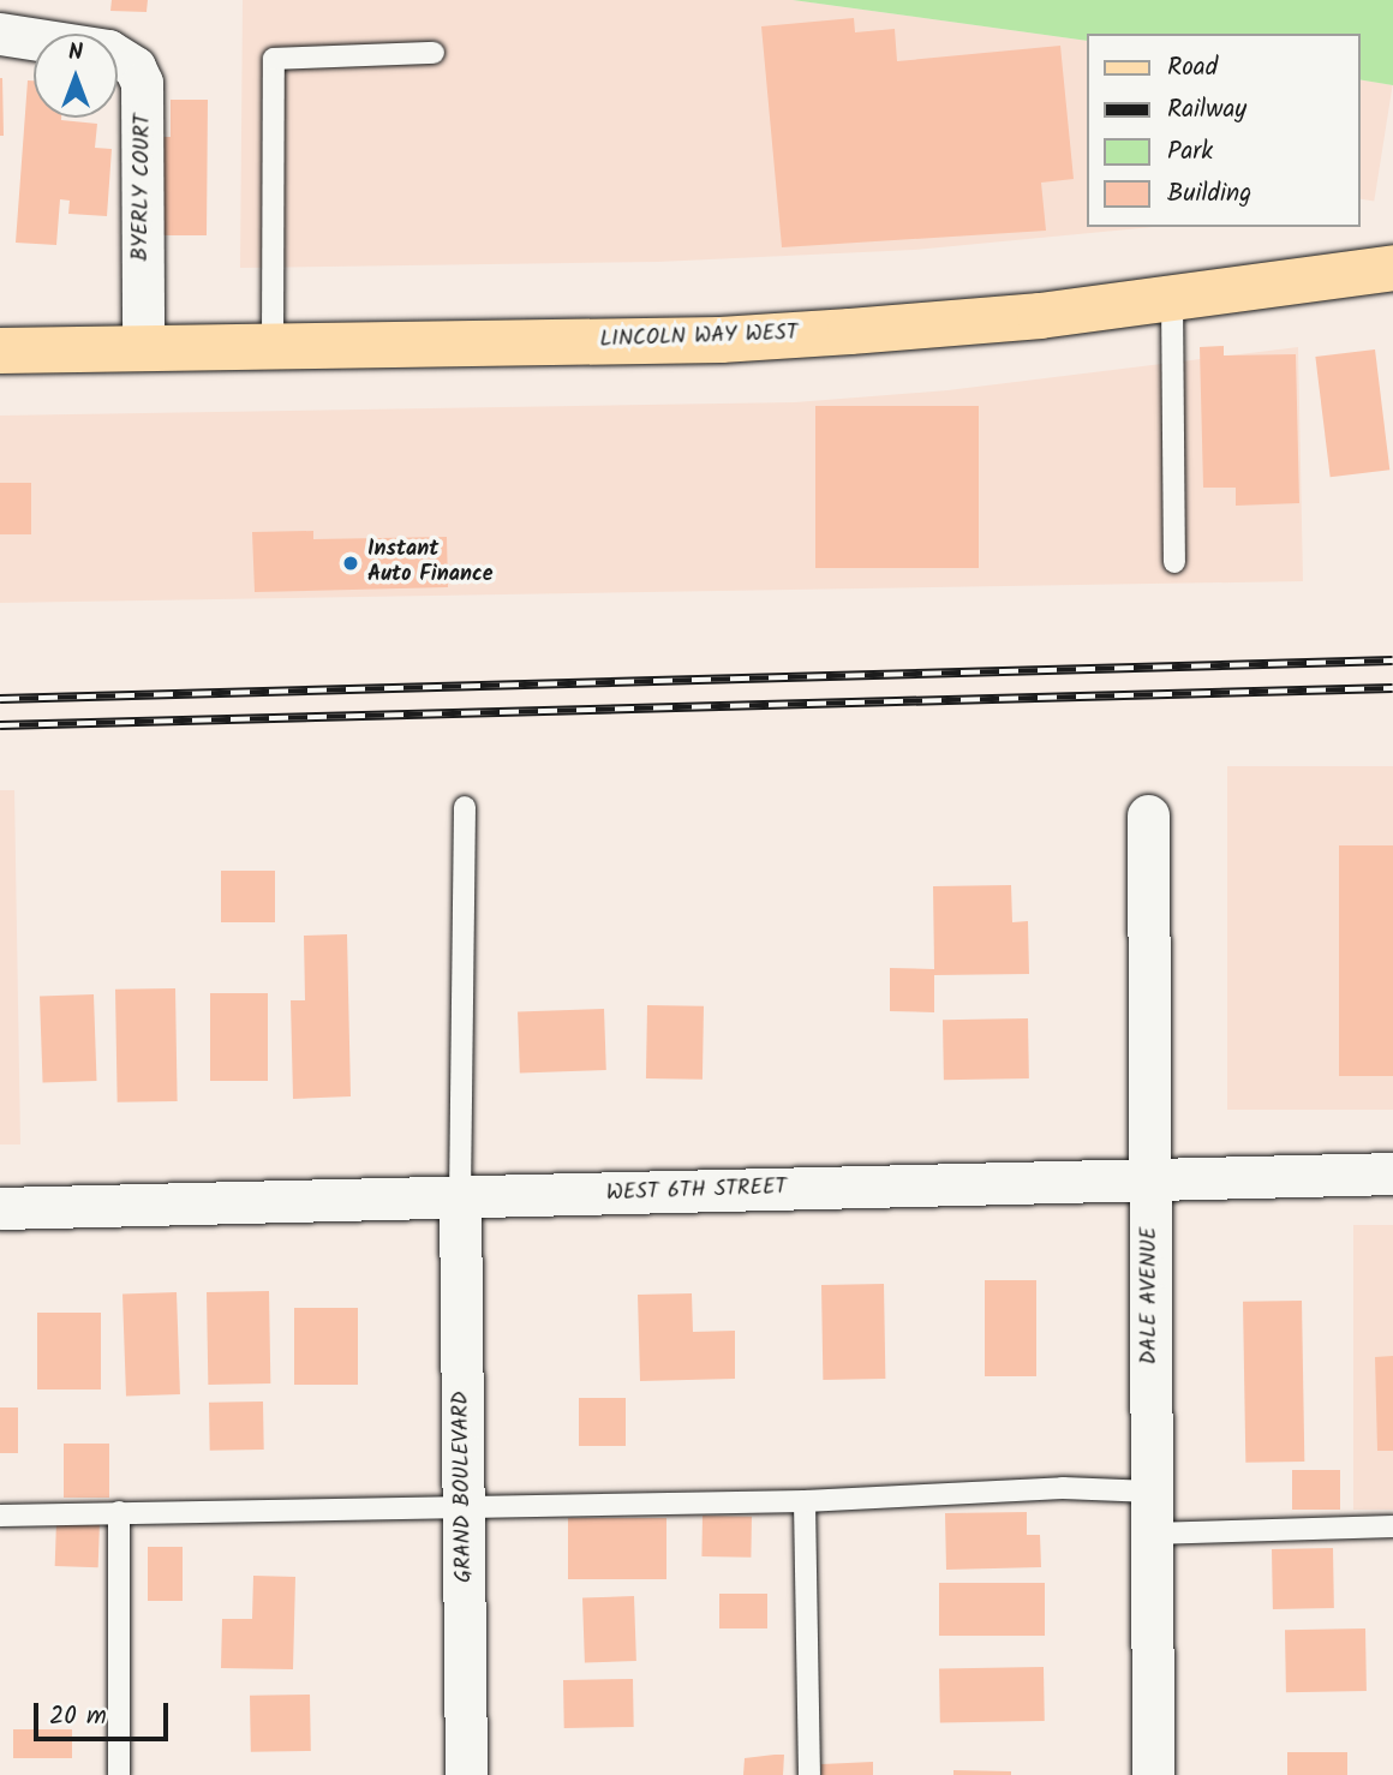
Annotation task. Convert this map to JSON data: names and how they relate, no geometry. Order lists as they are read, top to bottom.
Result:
{
  "streets": {
    "main road": ["LINCOLN WAY WEST"],
    "street": [
      "BYERLY COURT",
      "WEST 6TH STREET",
      "DALE AVENUE",
      "GRAND BOULEVARD"
    ]
  },
  "crossings": [
    ["BYERLY COURT", "LINCOLN WAY WEST"],
    ["WEST 6TH STREET", "DALE AVENUE"],
    ["WEST 6TH STREET", "GRAND BOULEVARD"]
  ],
  "places": ["Instant Auto Finance"],
  "legend": [
    "Road",
    "Railway",
    "Park",
    "Building"
  ],
  "scale_bar": "20 m",
  "north": "top"
}
